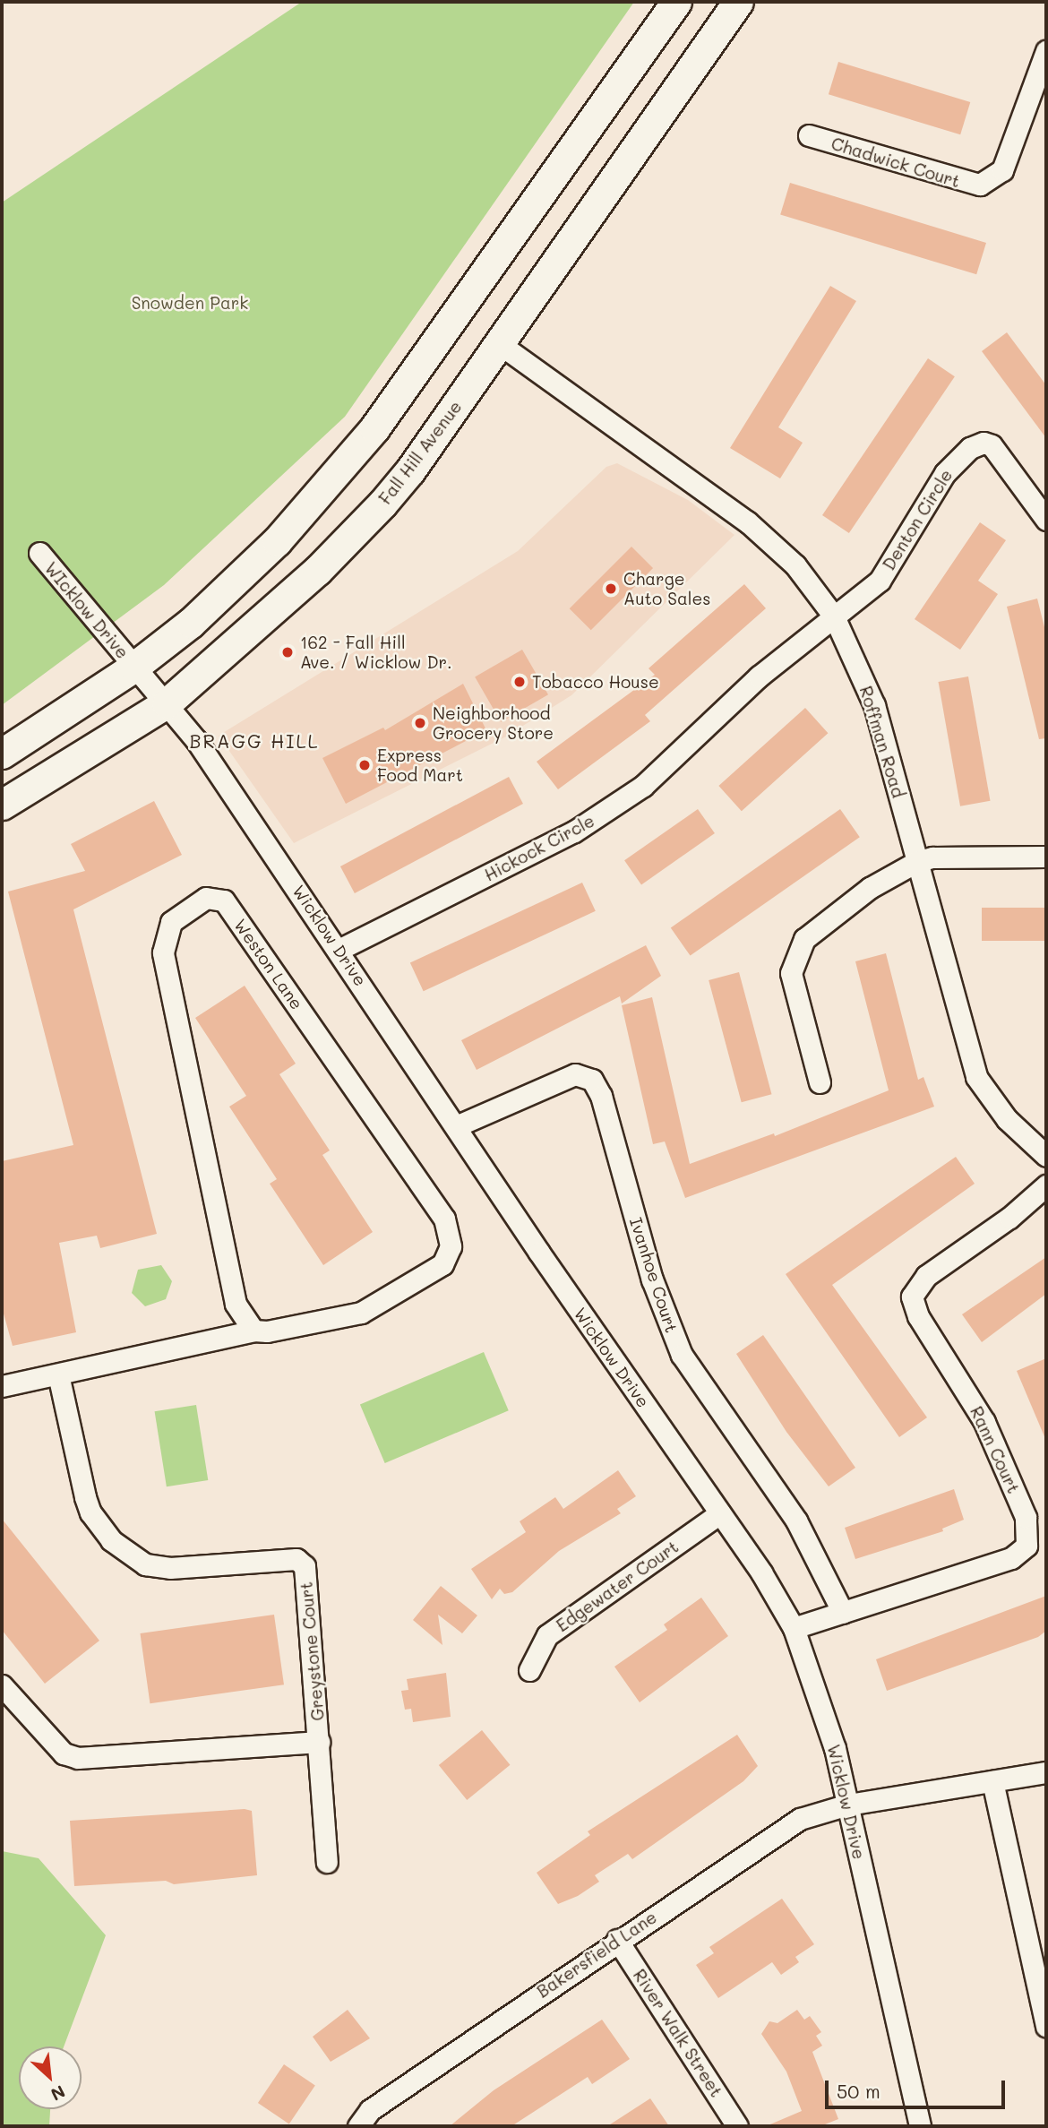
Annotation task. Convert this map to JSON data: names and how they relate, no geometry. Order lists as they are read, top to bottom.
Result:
{
  "streets": {
    "main road": ["Fall Hill Avenue"],
    "street": [
      "Chadwick Court",
      "Denton Circle",
      "WIcklow Drive",
      "Roffman Road",
      "Hickock Circle",
      "Wicklow Drive",
      "Weston Lane",
      "Ivanhoe Court",
      "Rann Court",
      "Edgewater Court",
      "Greystone Court",
      "Bakersfield Lane",
      "River Walk Street"
    ]
  },
  "crossings": [
    ["Fall Hill Avenue", "Roffman Road"],
    ["Fall Hill Avenue", "Wicklow Drive"],
    ["Denton Circle", "Roffman Road"],
    ["Denton Circle", "Hickock Circle"],
    ["WIcklow Drive", "Wicklow Drive"],
    ["Roffman Road", "Hickock Circle"],
    ["Hickock Circle", "Wicklow Drive"],
    ["Wicklow Drive", "Ivanhoe Court"],
    ["Wicklow Drive", "Rann Court"],
    ["Wicklow Drive", "Edgewater Court"],
    ["Wicklow Drive", "Bakersfield Lane"],
    ["Weston Lane", "Greystone Court"],
    ["Ivanhoe Court", "Rann Court"],
    ["Bakersfield Lane", "River Walk Street"]
  ],
  "districts": ["BRAGG HILL"],
  "parks": ["Snowden Park"],
  "places": [
    "Charge Auto Sales",
    "162 - Fall Hill Ave. / Wicklow Dr.",
    "Tobacco House",
    "Neighborhood Grocery Store",
    "Express Food Mart"
  ],
  "scale_bar": "50 m",
  "north": "bottom right"
}
